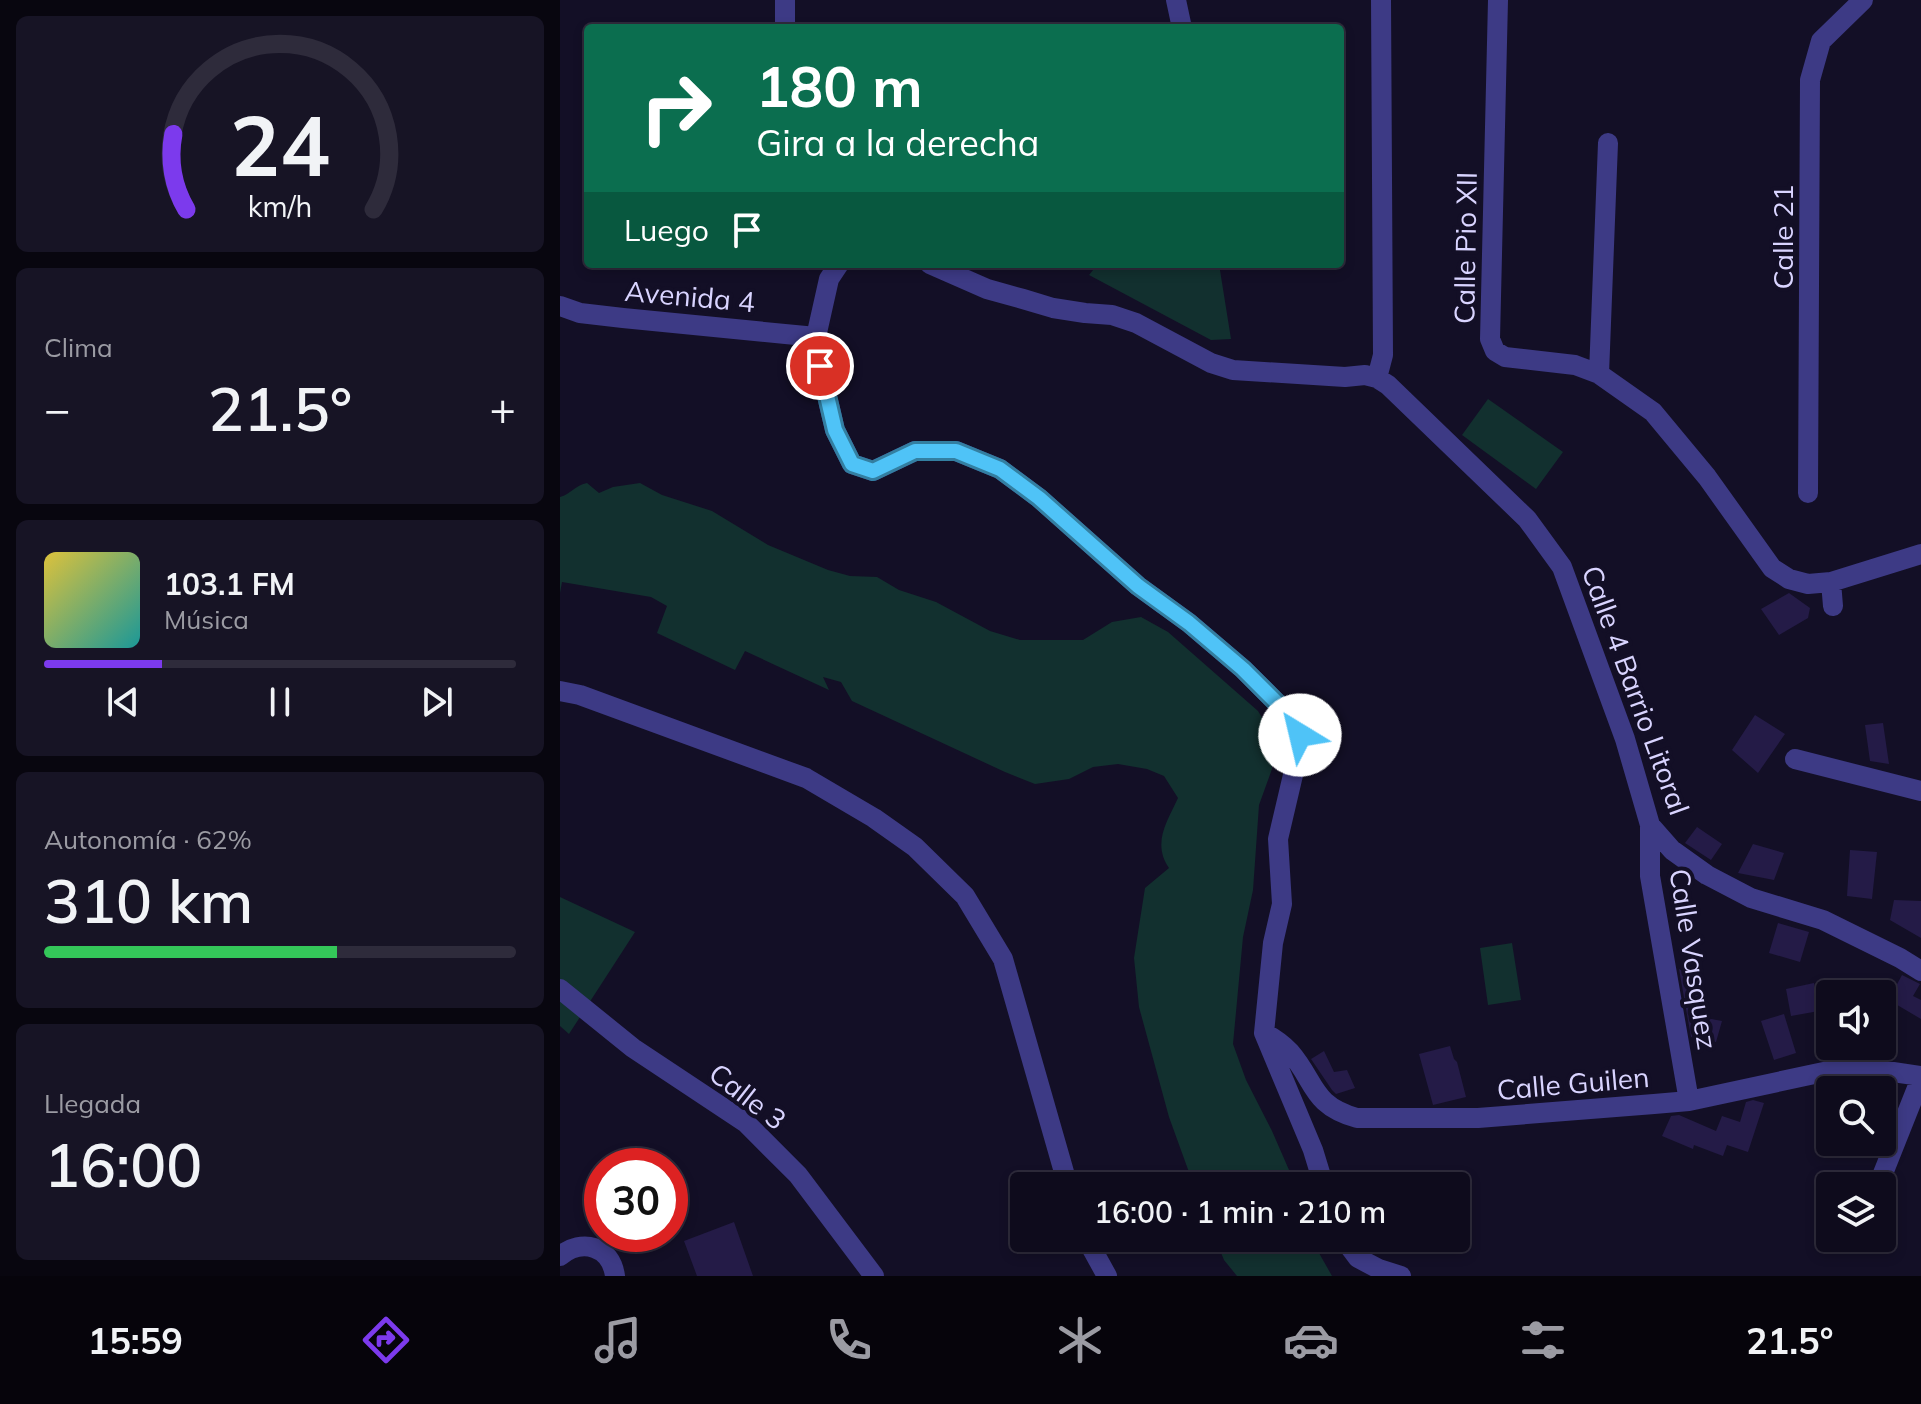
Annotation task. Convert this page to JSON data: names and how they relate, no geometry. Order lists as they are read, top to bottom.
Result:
{
  "streets": {
    "street": [
      "Calle 21",
      "Calle Pio XII",
      "Avenida 4",
      "Calle 4 Barrio Litoral",
      "Calle Vasquez",
      "Calle Guilen",
      "Calle 3"
    ]
  },
  "crossings": [
    ["Calle 4 Barrio Litoral", "Calle Vasquez"],
    ["Calle Vasquez", "Calle Guilen"]
  ],
  "page": {
    "turn": ["180 m", "Gira a la derecha"],
    "then": "Luego",
    "tile": [
      "Clima",
      ["Autonomía · 62%", "310 km"],
      ["Llegada", "16:00"]
    ],
    "heat": ["−", "21.5°", "+"],
    "song": ["103.1 FM", "Música"],
    "limit": "30",
    "trip": "16:00 · 1 min · 210 m",
    "tabs": ["15:59", "21.5°"],
    "gauge": ["24", "km/h"]
  }
}
